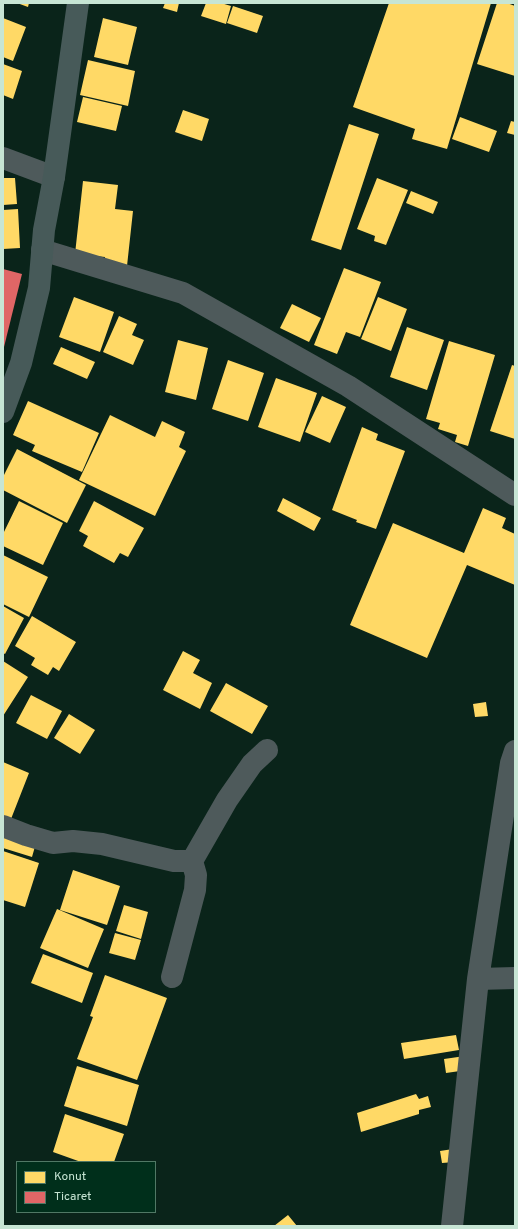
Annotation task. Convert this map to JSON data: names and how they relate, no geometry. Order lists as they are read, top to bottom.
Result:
{
  "legend": ["Konut", "Ticaret"]
}
